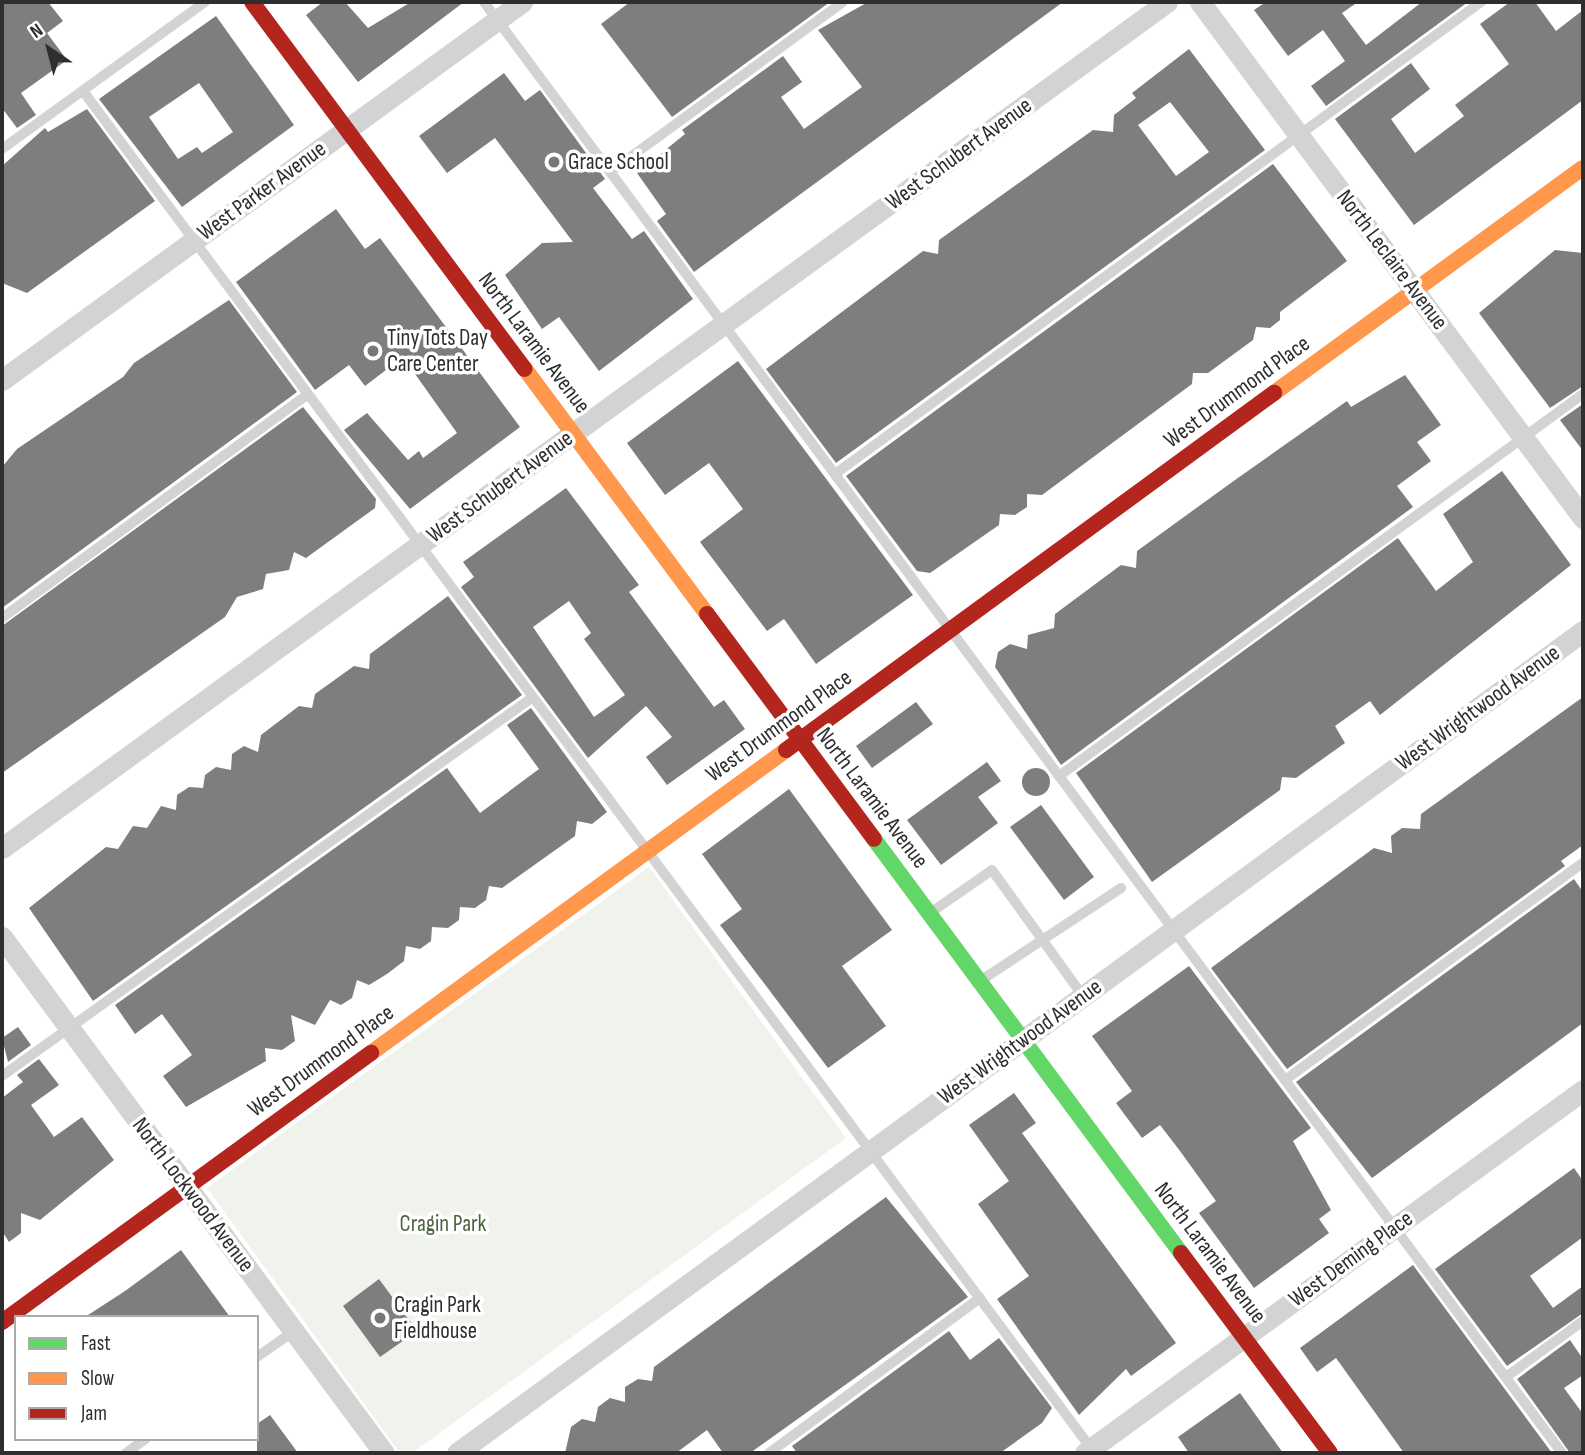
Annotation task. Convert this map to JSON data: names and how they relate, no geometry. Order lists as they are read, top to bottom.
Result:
{
  "streets": {
    "street": [
      "West Schubert Avenue",
      "West Parker Avenue",
      "North Leclaire Avenue",
      "North Laramie Avenue",
      "West Drummond Place",
      "West Wrightwood Avenue",
      "North Lockwood Avenue",
      "West Deming Place"
    ]
  },
  "crossings": [
    ["West Schubert Avenue", "North Laramie Avenue"],
    ["West Parker Avenue", "North Laramie Avenue"],
    ["North Leclaire Avenue", "West Drummond Place"],
    ["North Laramie Avenue", "West Drummond Place"],
    ["North Laramie Avenue", "West Wrightwood Avenue"],
    ["North Laramie Avenue", "West Deming Place"],
    ["West Drummond Place", "North Lockwood Avenue"]
  ],
  "parks": ["Cragin Park"],
  "places": ["Grace School", "Tiny Tots Day Care Center", "Cragin Park Fieldhouse"],
  "legend": ["Fast", "Slow", "Jam"],
  "north": "top left"
}
